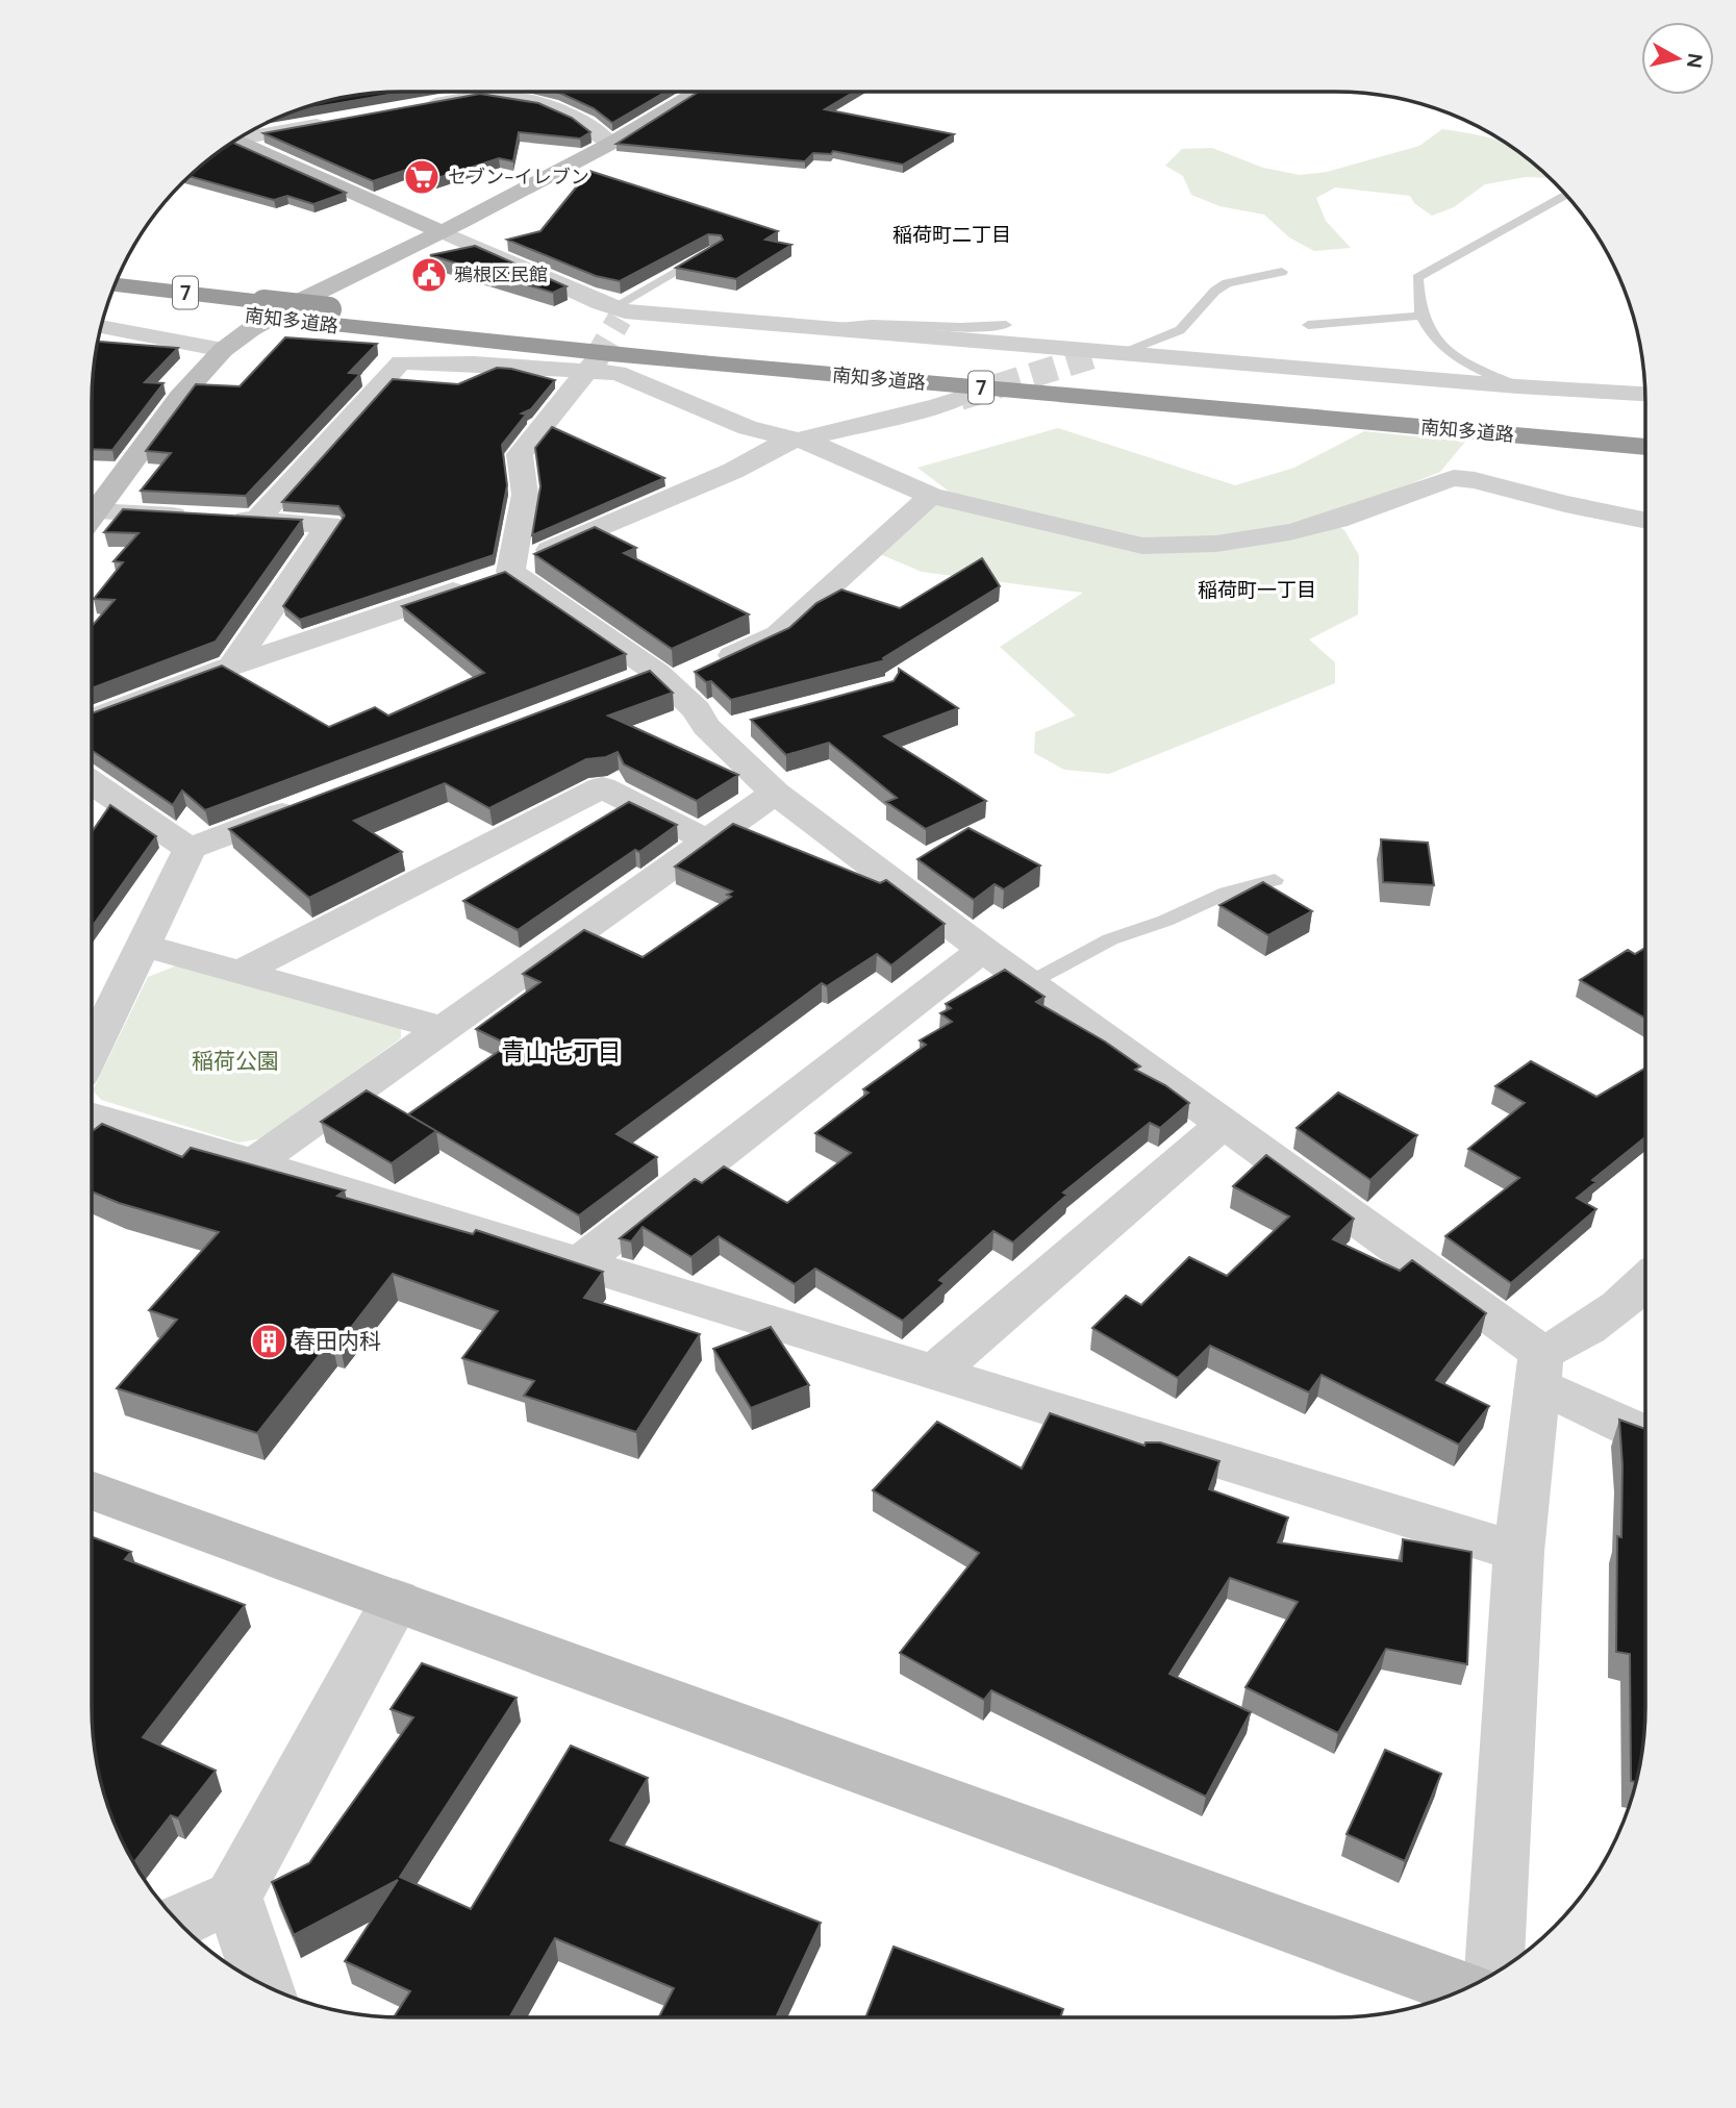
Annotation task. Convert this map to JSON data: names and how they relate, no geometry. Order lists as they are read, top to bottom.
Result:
{
  "streets": {
    "highway": ["7", "南知多道路"]
  },
  "districts": ["稲荷町二丁目", "稲荷町一丁目", "青山七丁目"],
  "parks": ["稲荷公園"],
  "places": {
    "supermarket": ["セブン-イレブン"],
    "public building": ["鴉根区民館"],
    "building": ["春田内科"]
  },
  "north": "right"
}
